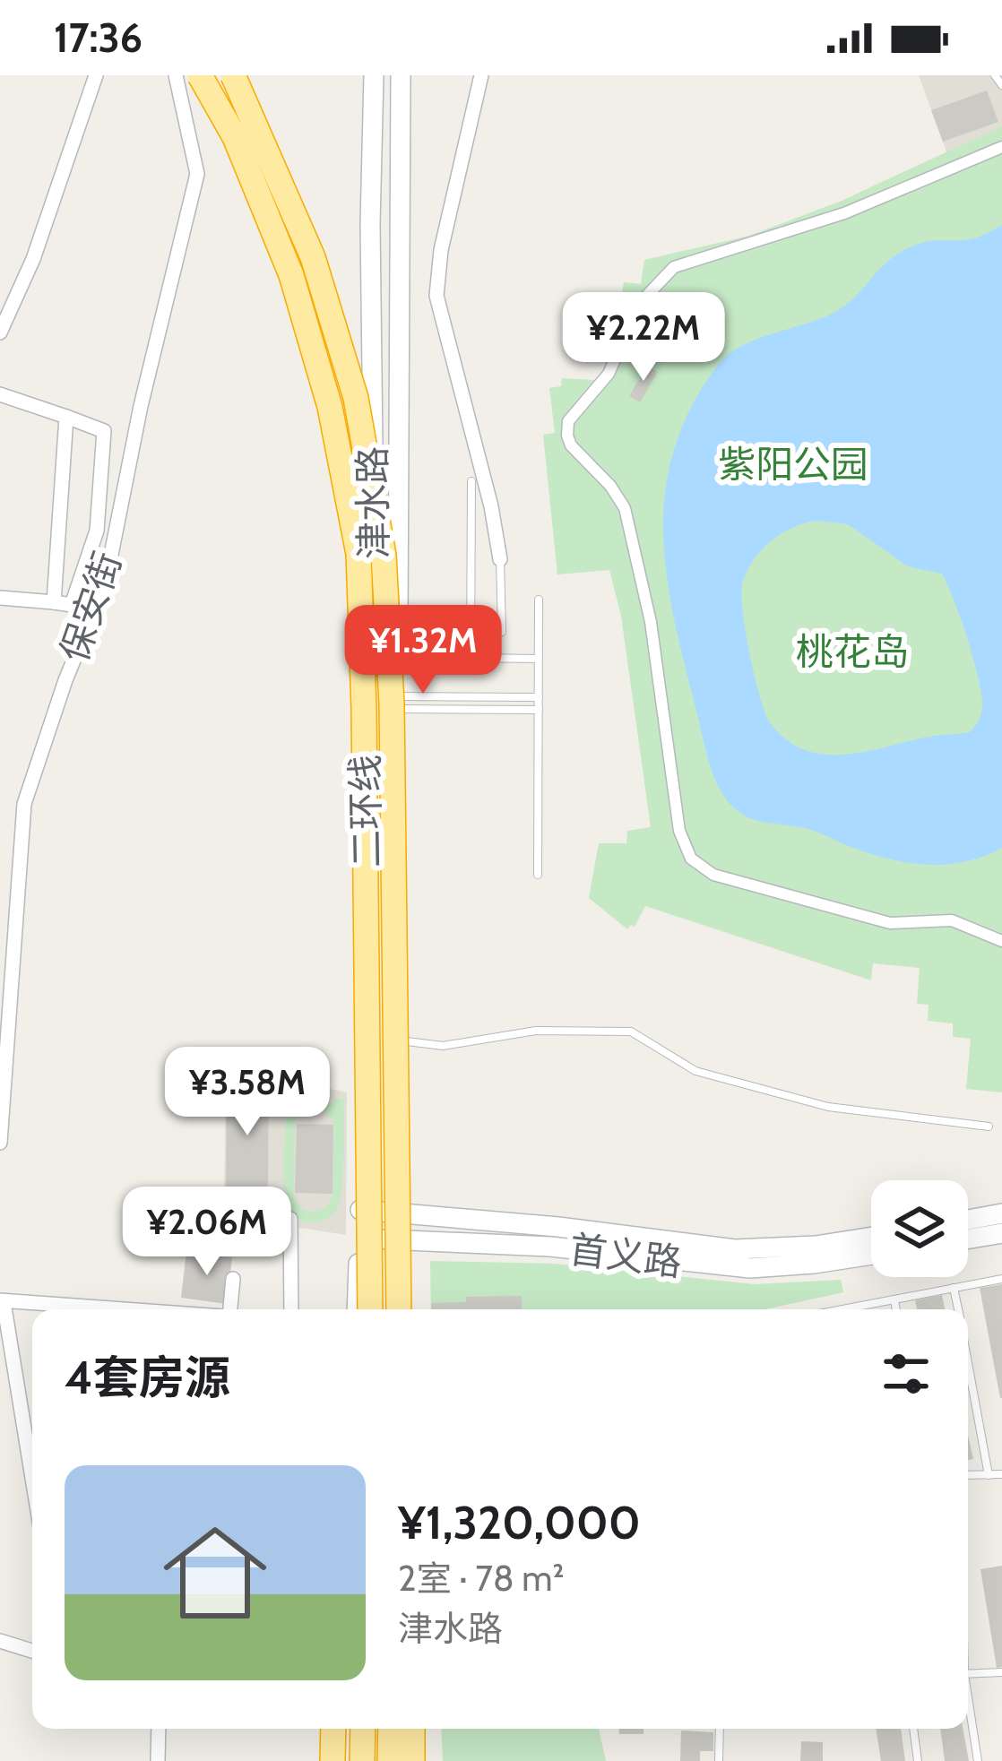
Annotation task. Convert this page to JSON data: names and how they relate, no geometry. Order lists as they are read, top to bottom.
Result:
{
  "streets": {
    "highway": ["二环线"],
    "main road": ["津水路", "首义路"],
    "street": ["保安街"]
  },
  "crossings": [
    ["津水路", "首义路"]
  ],
  "parks": ["紫阳公园", "桃花岛"],
  "page": {
    "status": "17:36",
    "price": [
      "¥2.22M",
      "¥1.32M",
      "¥3.58M",
      "¥2.06M"
    ],
    "heading": "4套房源",
    "list": [
      {
        "name": "¥1,320,000",
        "note": "2室 · 78 m² · 津水路"
      }
    ]
  }
}
